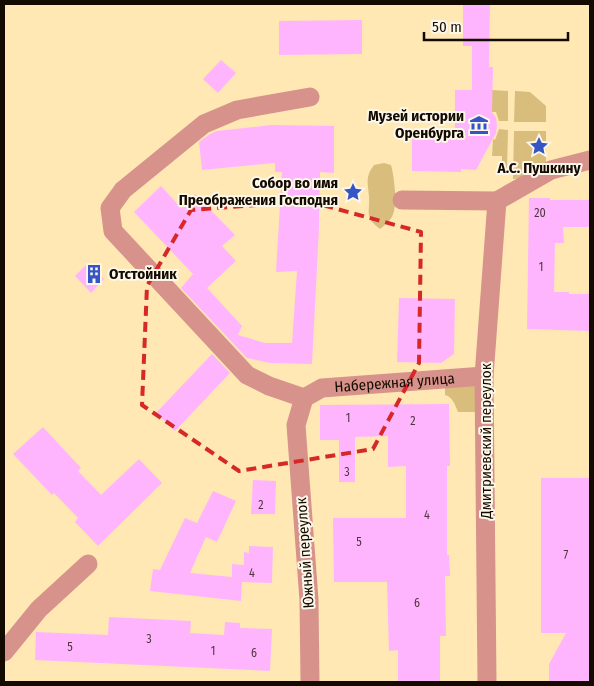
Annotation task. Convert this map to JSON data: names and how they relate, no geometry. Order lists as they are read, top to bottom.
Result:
{
  "streets": {
    "street": ["Набережная улица", "Дмитриевский переулок", "Южный переулок"]
  },
  "crossings": [
    ["Набережная улица", "Дмитриевский переулок"],
    ["Набережная улица", "Южный переулок"]
  ],
  "places": {
    "museum": ["Музей истории Оренбурга"],
    "place": ["А.С. Пушкину", "Собор во имя Преображения Господня"],
    "building": ["Отстойник"]
  },
  "house_numbers": [
    "20",
    "1",
    "1",
    "2",
    "3",
    "2",
    "4",
    "5",
    "7",
    "4",
    "6",
    "3",
    "5",
    "1",
    "6"
  ],
  "scale_bar": "50 m"
}
